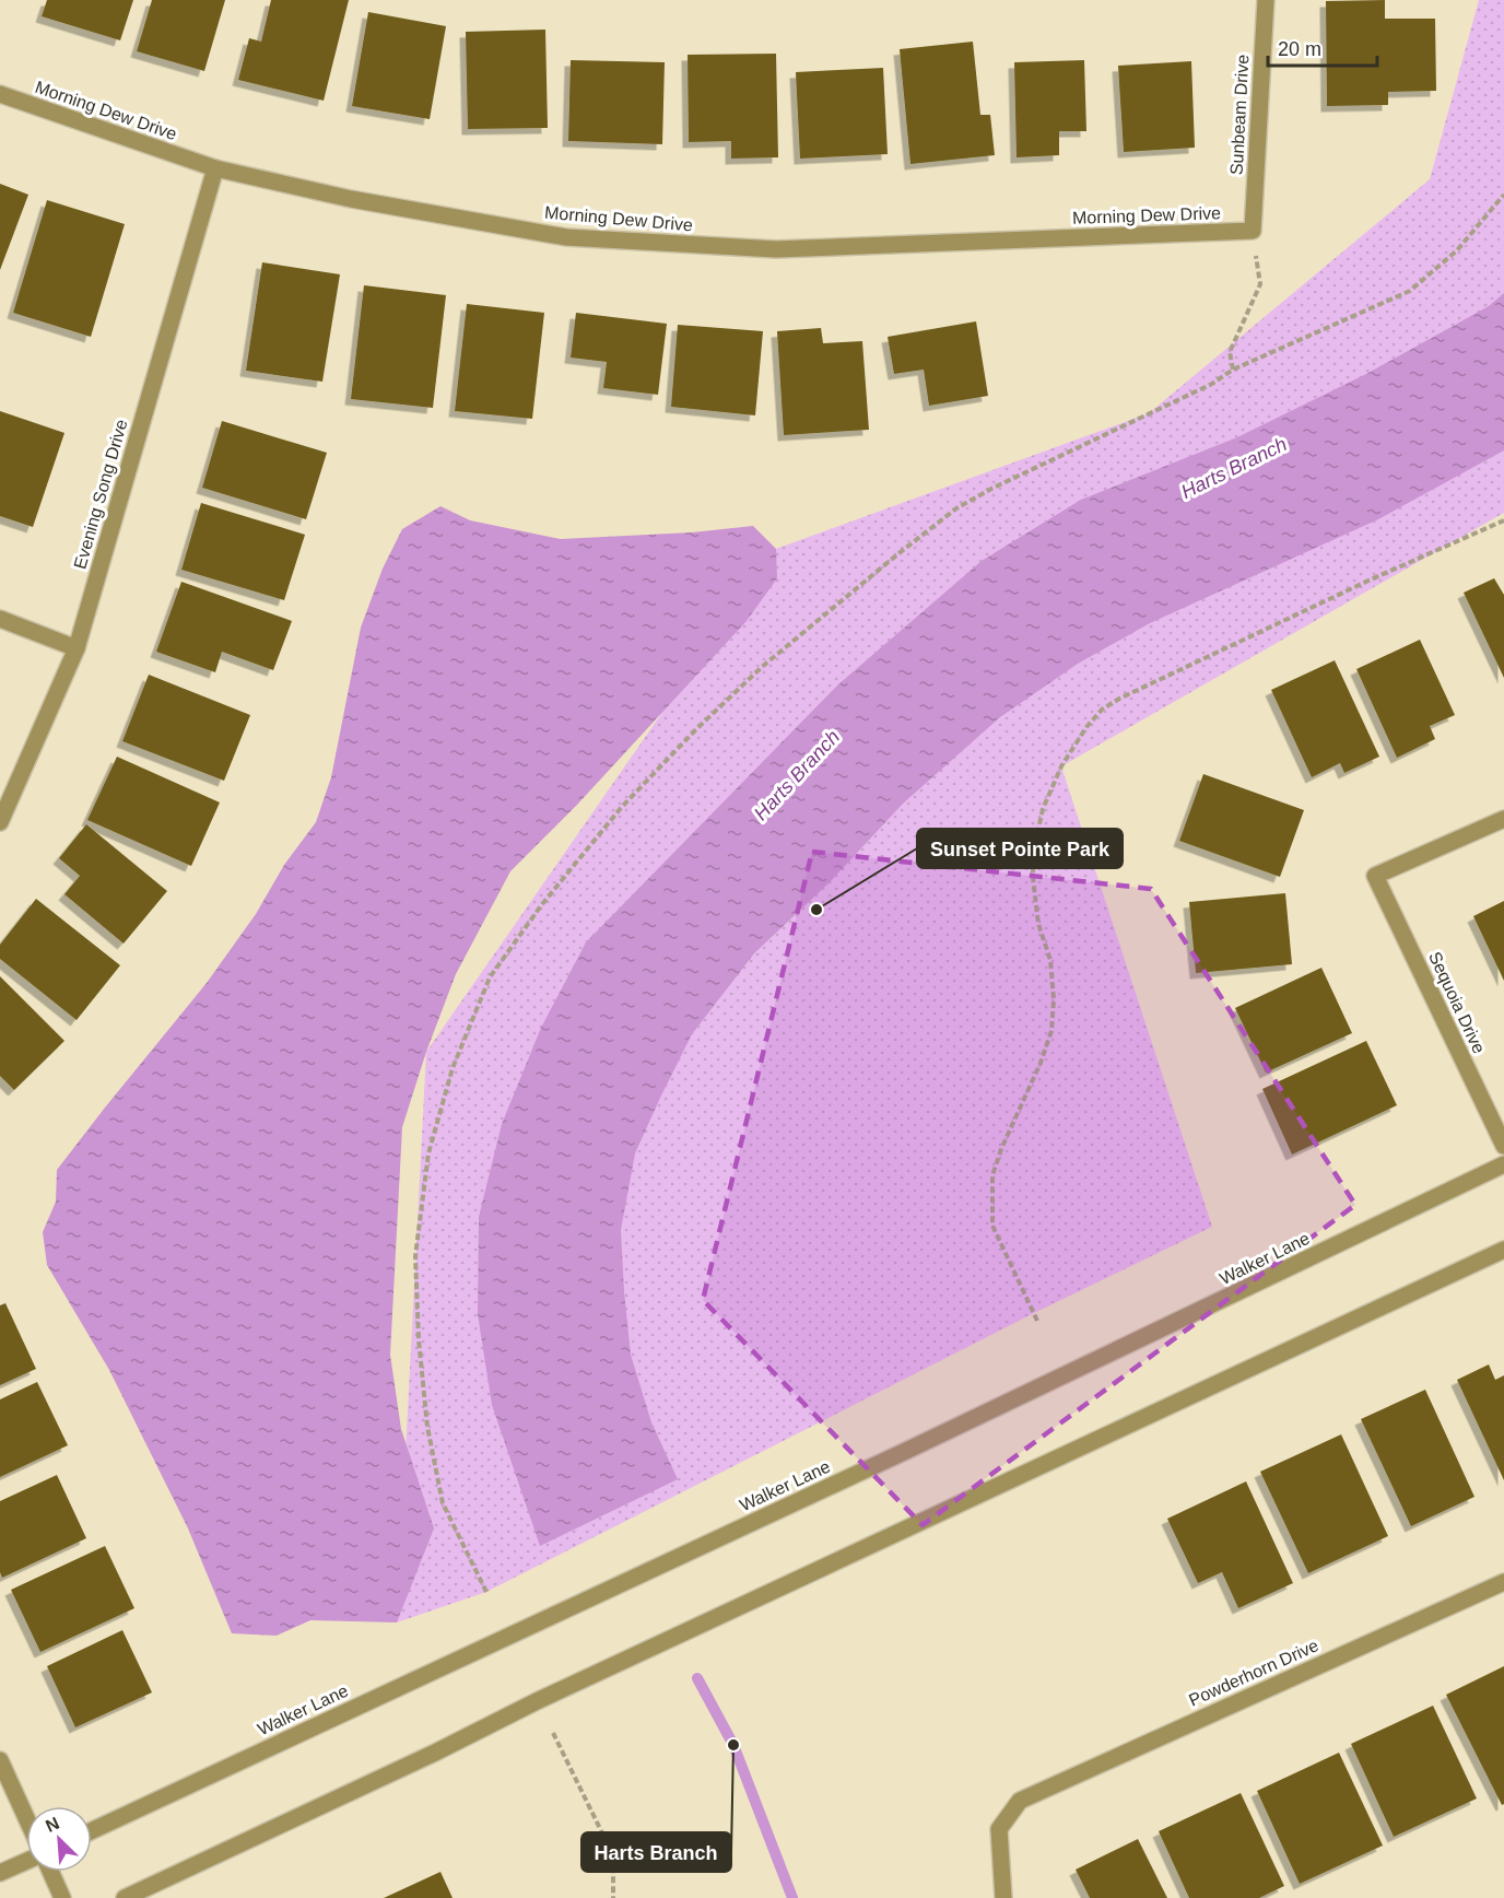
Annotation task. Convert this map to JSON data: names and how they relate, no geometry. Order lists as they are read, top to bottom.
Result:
{
  "streets": {
    "street": [
      "Morning Dew Drive",
      "Sunbeam Drive",
      "Evening Song Drive",
      "Sequoia Drive",
      "Walker Lane",
      "Powderhorn Drive"
    ]
  },
  "crossings": [
    ["Morning Dew Drive", "Sunbeam Drive"],
    ["Morning Dew Drive", "Evening Song Drive"]
  ],
  "water": ["Harts Branch"],
  "places": ["Sunset Pointe Park", "Harts Branch"],
  "scale_bar": "20 m",
  "north": "top left"
}
